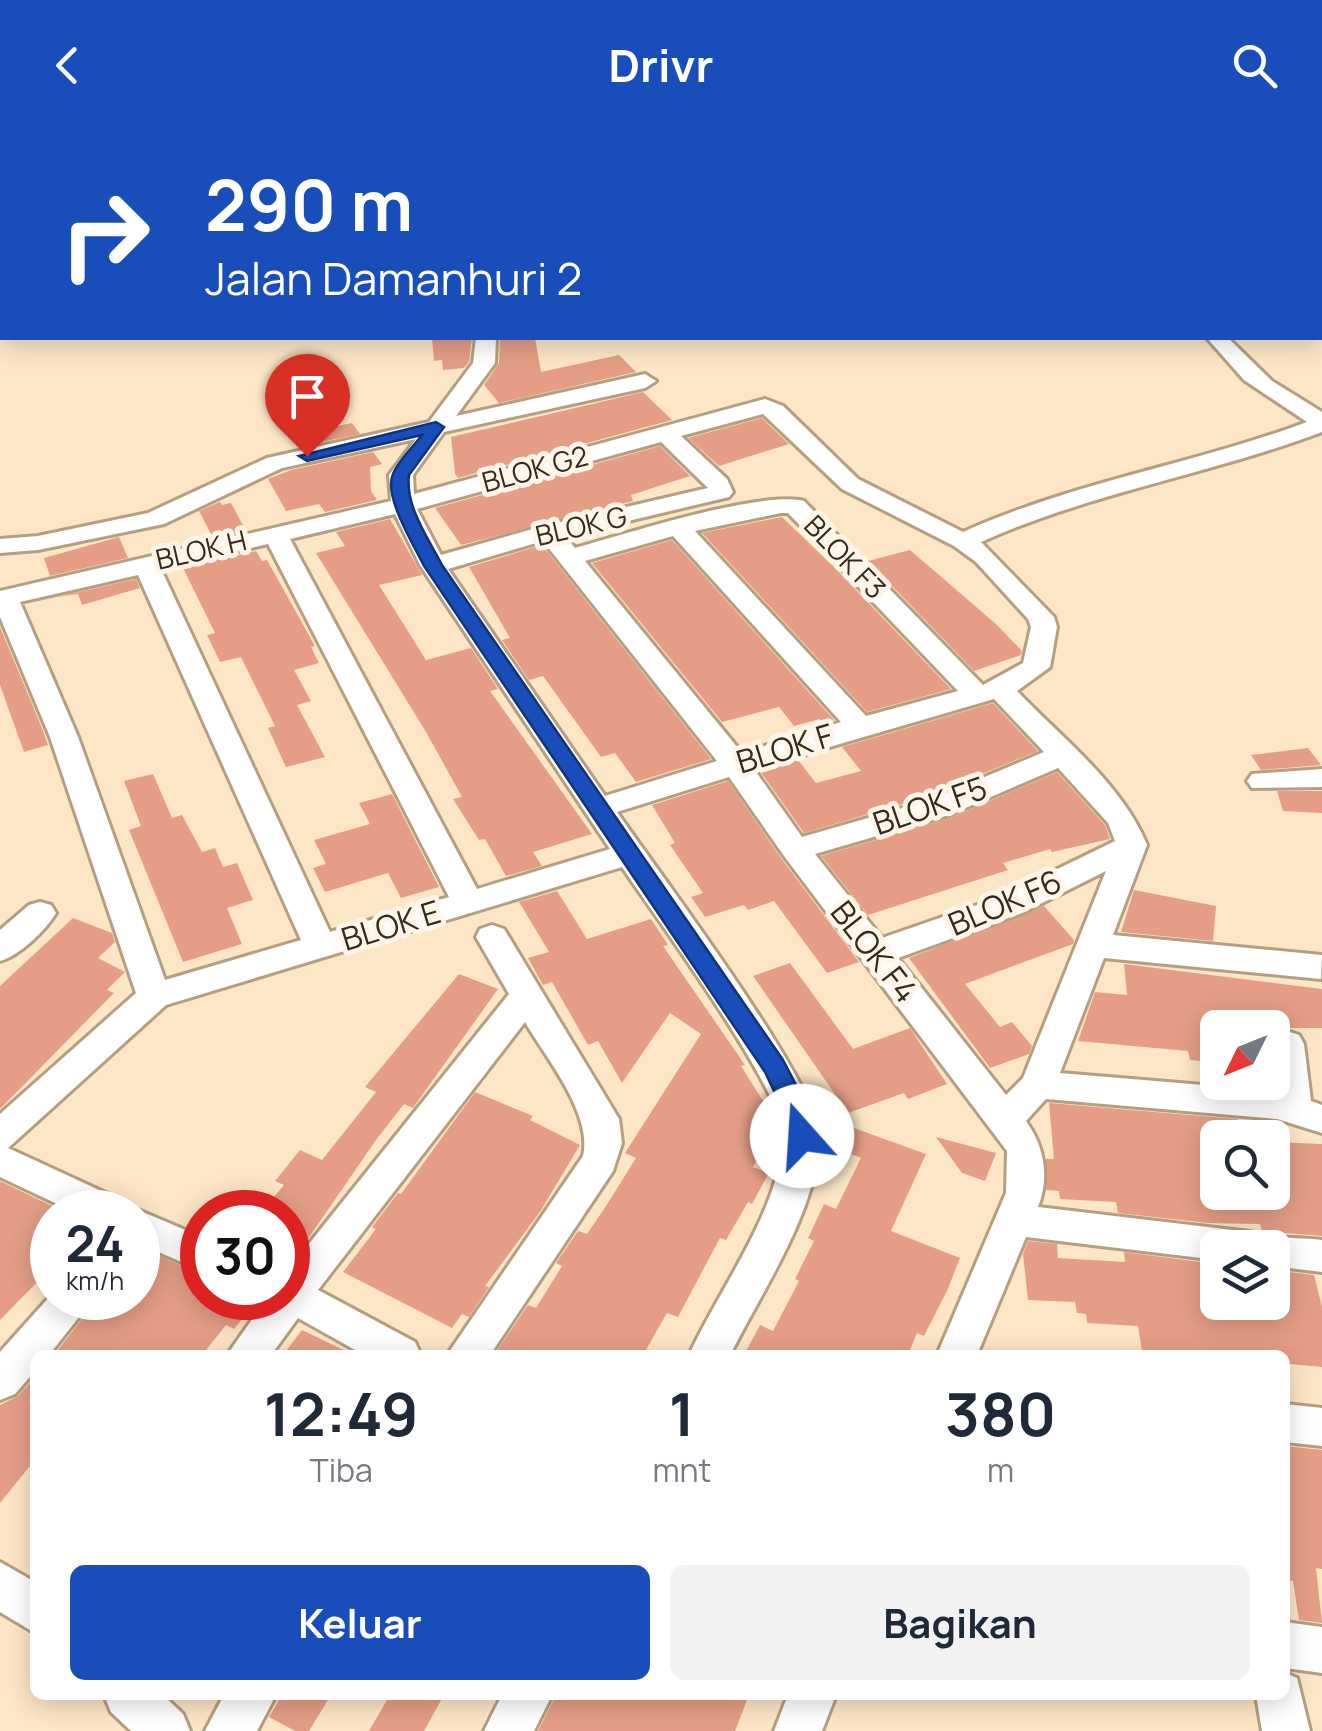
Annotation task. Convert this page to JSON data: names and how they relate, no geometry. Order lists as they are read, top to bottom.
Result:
{
  "streets": {
    "street": [
      "BLOK G2",
      "BLOK G",
      "BLOK H",
      "BLOK F3",
      "BLOK F",
      "BLOK F5",
      "BLOK F6",
      "BLOK E",
      "BLOK F4"
    ]
  },
  "crossings": [
    ["BLOK G2", "BLOK G"],
    ["BLOK G2", "BLOK H"],
    ["BLOK G", "BLOK F4"],
    ["BLOK F3", "BLOK F"],
    ["BLOK F", "BLOK F4"],
    ["BLOK F5", "BLOK F4"],
    ["BLOK F6", "BLOK F4"]
  ],
  "north": "bottom left",
  "page": {
    "header": "Drivr",
    "turn": ["290 m", "Jalan Damanhuri 2"],
    "speed": "24 km/h",
    "limit": "30",
    "eta": [
      "12:49",
      "Tiba",
      "1",
      "mnt",
      "380",
      "m"
    ],
    "buttons": ["Keluar", "Bagikan"]
  }
}
